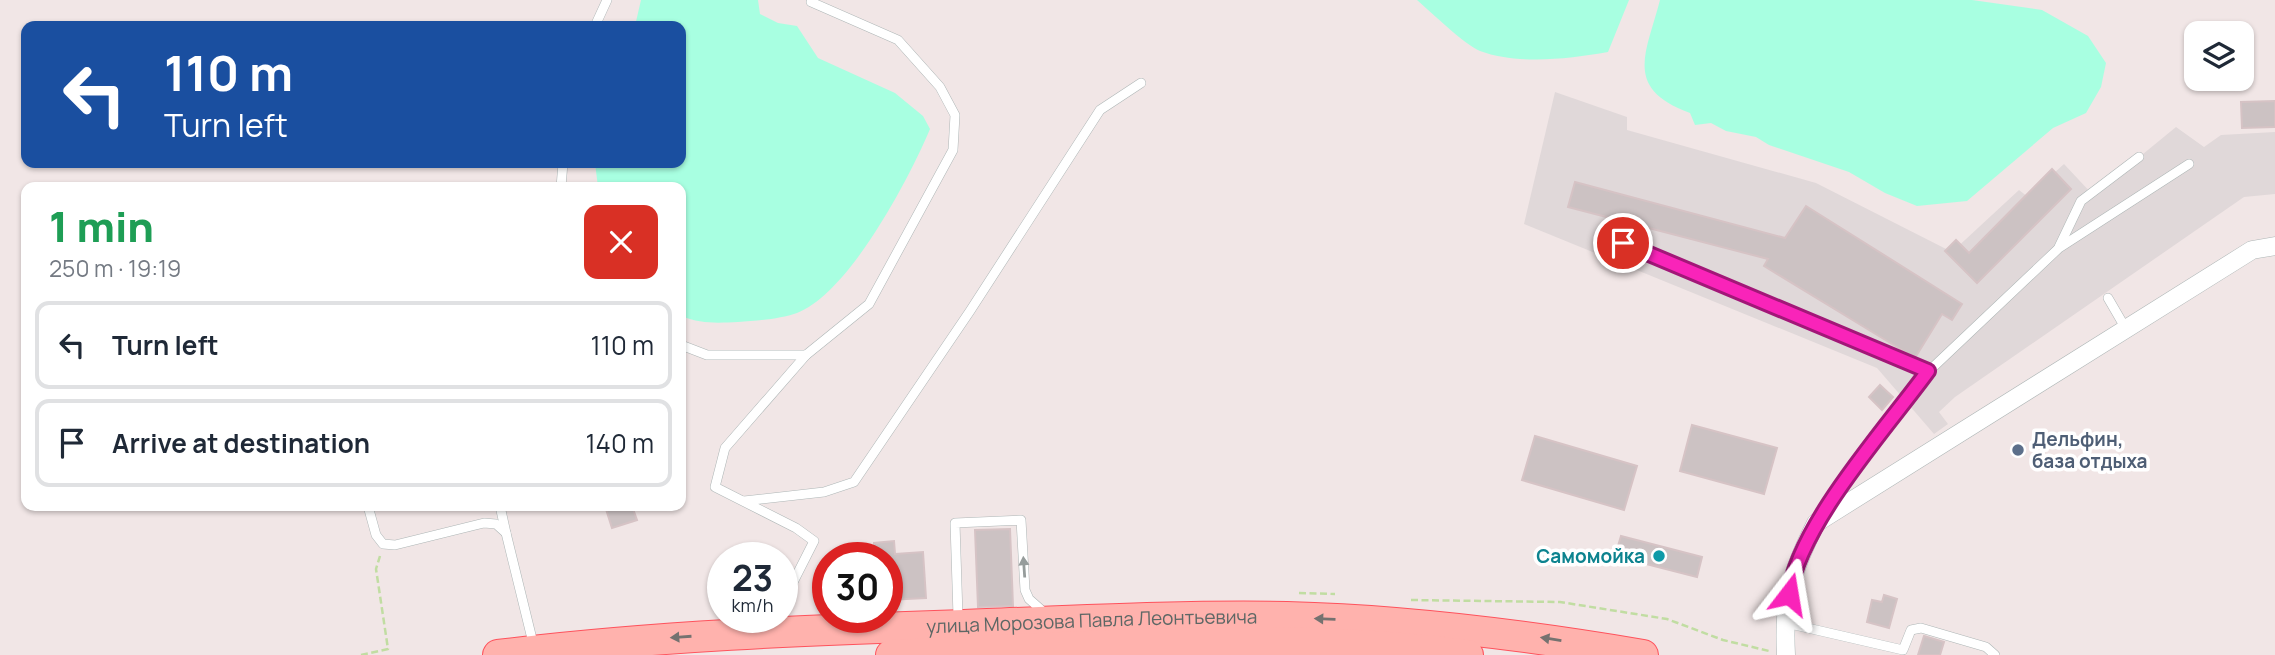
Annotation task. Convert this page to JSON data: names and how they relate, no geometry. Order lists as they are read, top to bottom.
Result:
{
  "streets": {
    "main road": ["улица Морозова Павла Леонтьевича"]
  },
  "places": ["Дельфин, база отдыха", "Самомойка"],
  "page": {
    "turn": ["110 m", "Turn left"],
    "heading": ["1 min", "250 m · 19:19"],
    "list": [
      {
        "name": "Turn left",
        "value": "110 m"
      },
      {
        "name": "Arrive at destination",
        "value": "140 m"
      }
    ],
    "speed": "23 km/h",
    "limit": "30"
  }
}
